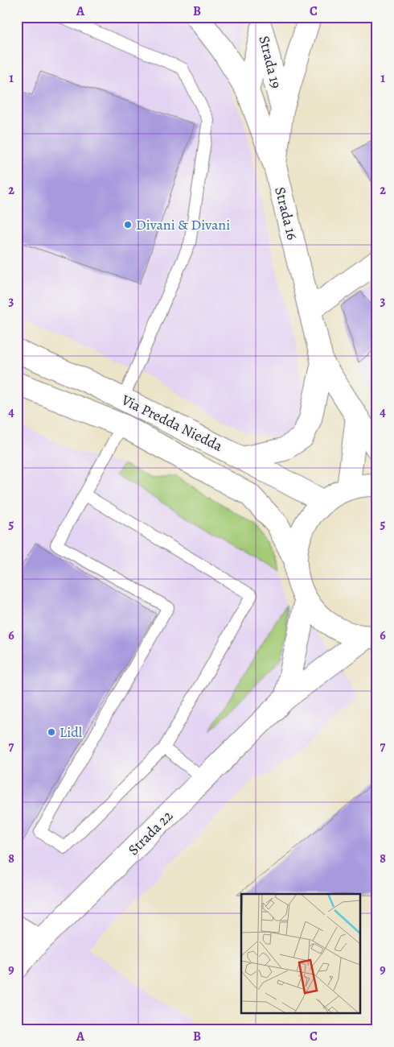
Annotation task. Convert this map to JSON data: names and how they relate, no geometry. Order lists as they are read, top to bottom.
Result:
{
  "streets": {
    "street": [
      "Strada 19",
      "Strada 16",
      "Via Predda Niedda",
      "Strada 22"
    ]
  },
  "crossings": [
    ["Strada 19", "Strada 16"]
  ],
  "places": ["Divani & Divani", "Lidl"],
  "grid": {
    "columns": ["A", "B", "C"],
    "rows": [
      "1",
      "2",
      "3",
      "4",
      "5",
      "6",
      "7",
      "8",
      "9"
    ]
  }
}
